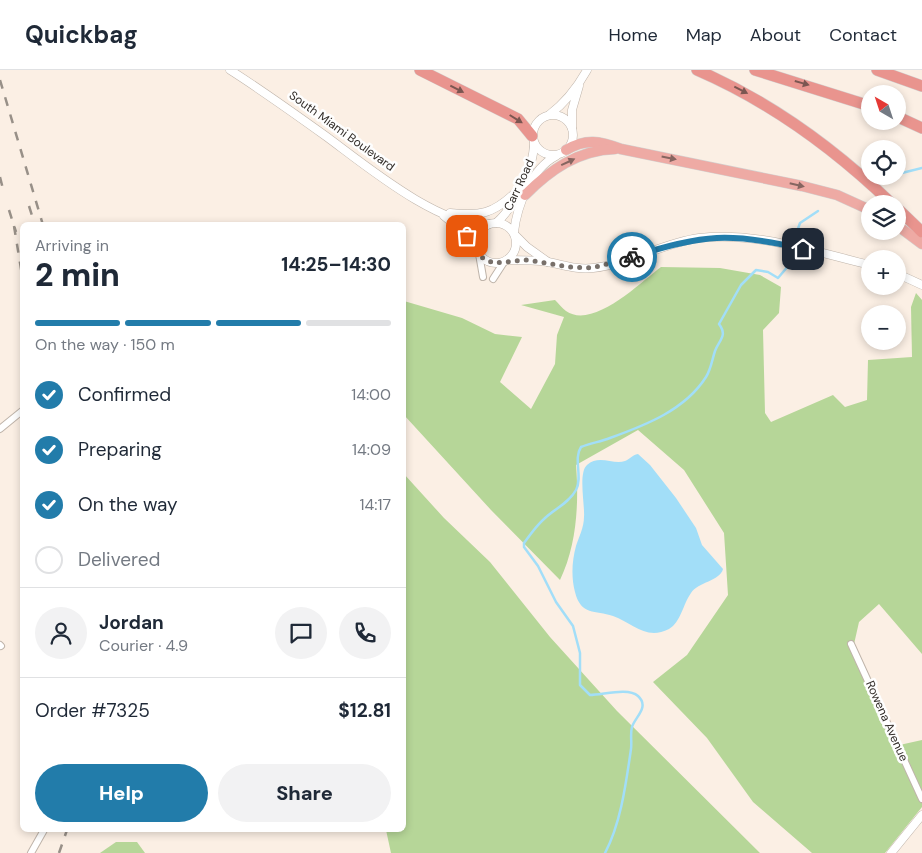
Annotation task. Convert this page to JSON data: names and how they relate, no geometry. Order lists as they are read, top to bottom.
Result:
{
  "streets": {
    "street": ["South Miami Boulevard", "Carr Road", "Rowena Avenue"]
  },
  "crossings": [
    ["South Miami Boulevard", "Carr Road"]
  ],
  "north": "top left",
  "page": {
    "header": "Quickbag",
    "nav": [
      "Home",
      "Map",
      "About",
      "Contact"
    ],
    "map_buttons": ["+", "−"],
    "heading": ["2 min", "Arriving in", "14:25–14:30"],
    "panel": [
      "Jordan",
      "Courier · 4.9",
      "Order #7325",
      "$12.81"
    ],
    "bar": "On the way · 150 m",
    "list": [
      ["Confirmed", "14:00"],
      ["Preparing", "14:09"],
      ["On the way", "14:17"],
      "Delivered"
    ],
    "buttons": ["Help", "Share"]
  }
}
